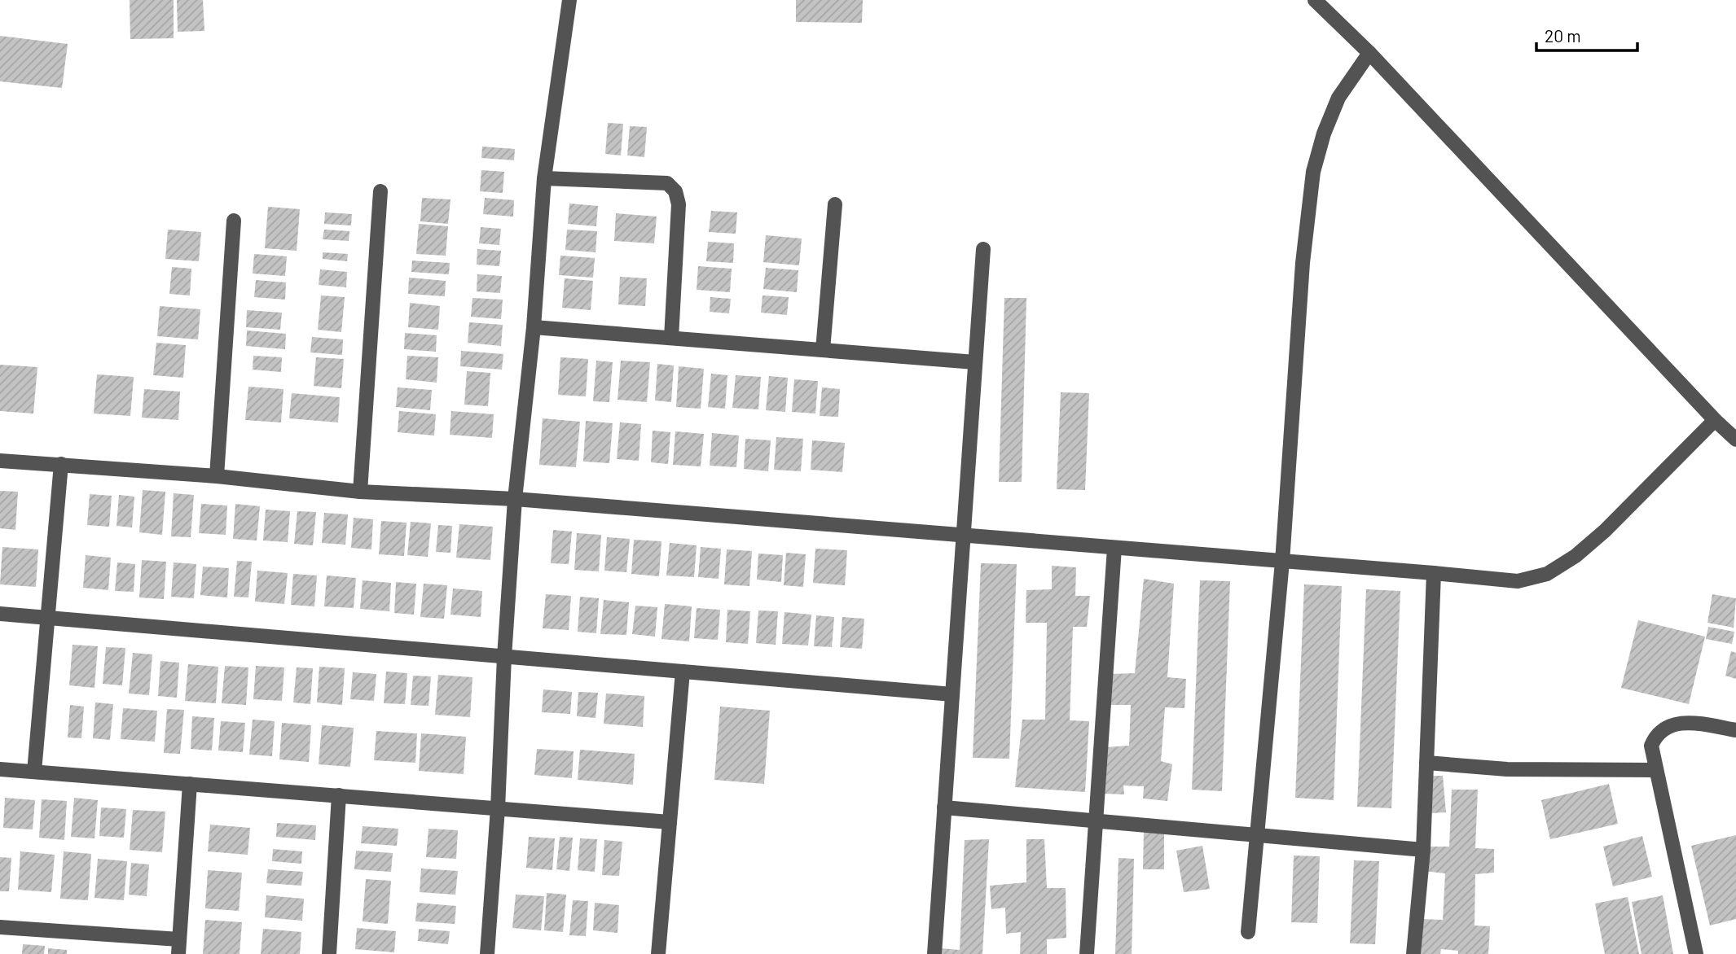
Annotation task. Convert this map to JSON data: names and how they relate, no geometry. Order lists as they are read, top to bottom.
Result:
{
  "scale_bar": "20 m"
}
